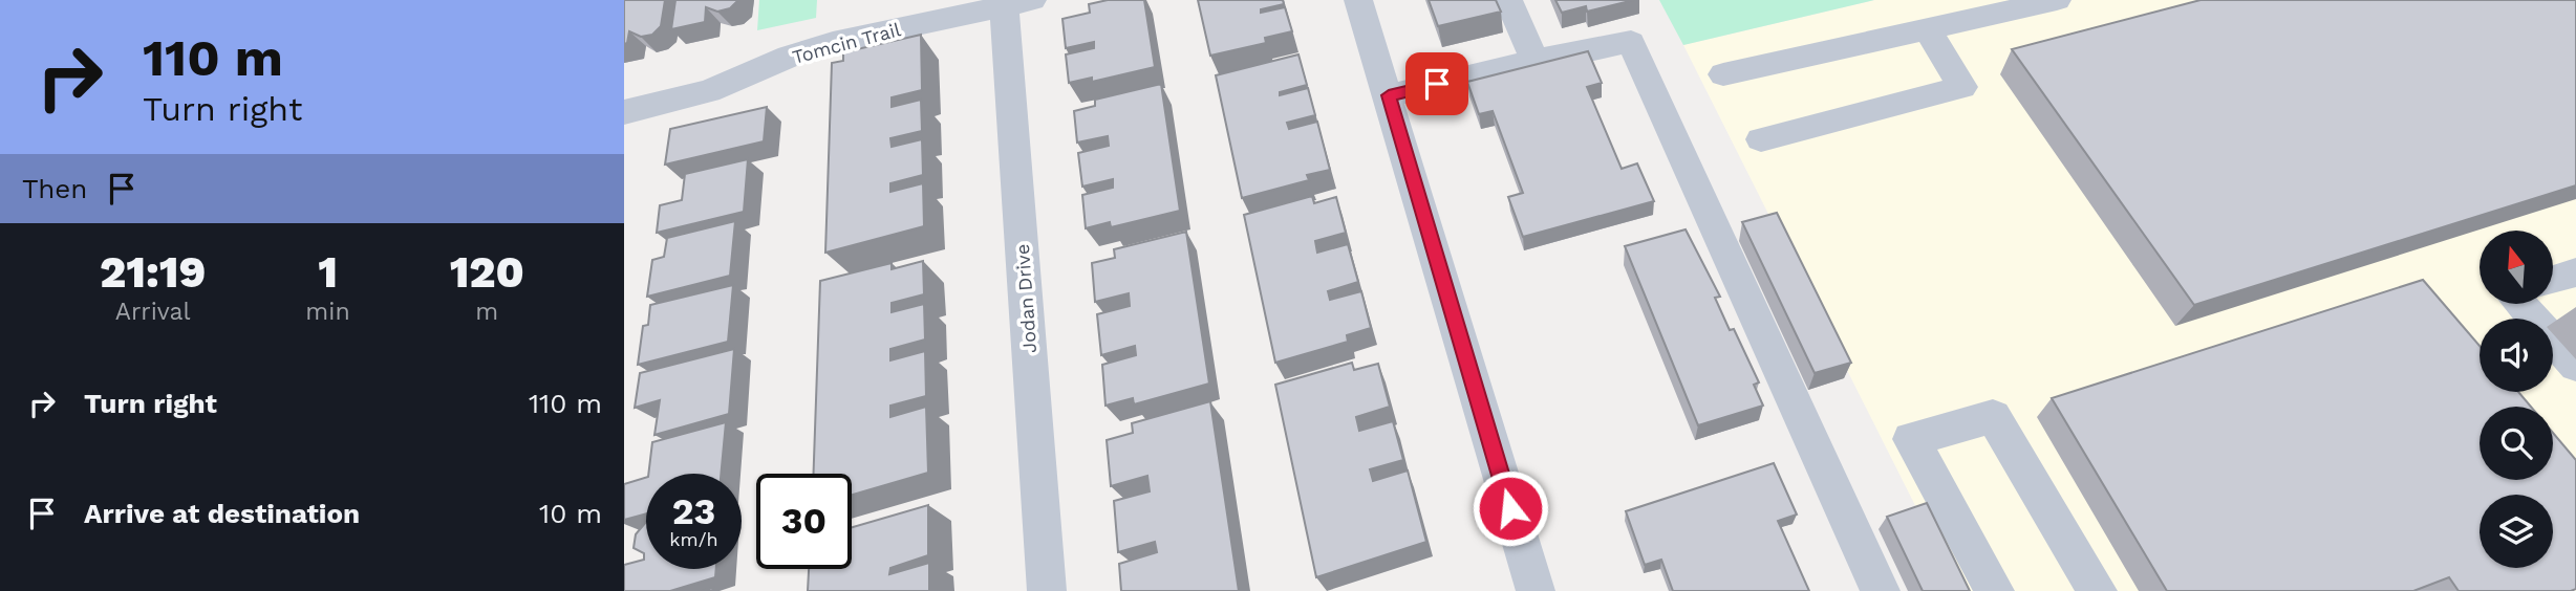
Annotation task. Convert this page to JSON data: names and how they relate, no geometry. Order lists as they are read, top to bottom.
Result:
{
  "streets": {
    "street": ["Tomcin Trail", "Jodan Drive"]
  },
  "crossings": [
    ["Tomcin Trail", "Jodan Drive"]
  ],
  "north": "top",
  "page": {
    "turn": ["110 m", "Turn right"],
    "then": "Then",
    "eta": [
      "21:19",
      "Arrival",
      "1",
      "min",
      "120",
      "m"
    ],
    "list": [
      {
        "name": "Turn right",
        "value": "110 m"
      },
      {
        "name": "Arrive at destination",
        "value": "10 m"
      }
    ],
    "speed": "23 km/h",
    "limit": "30"
  }
}
